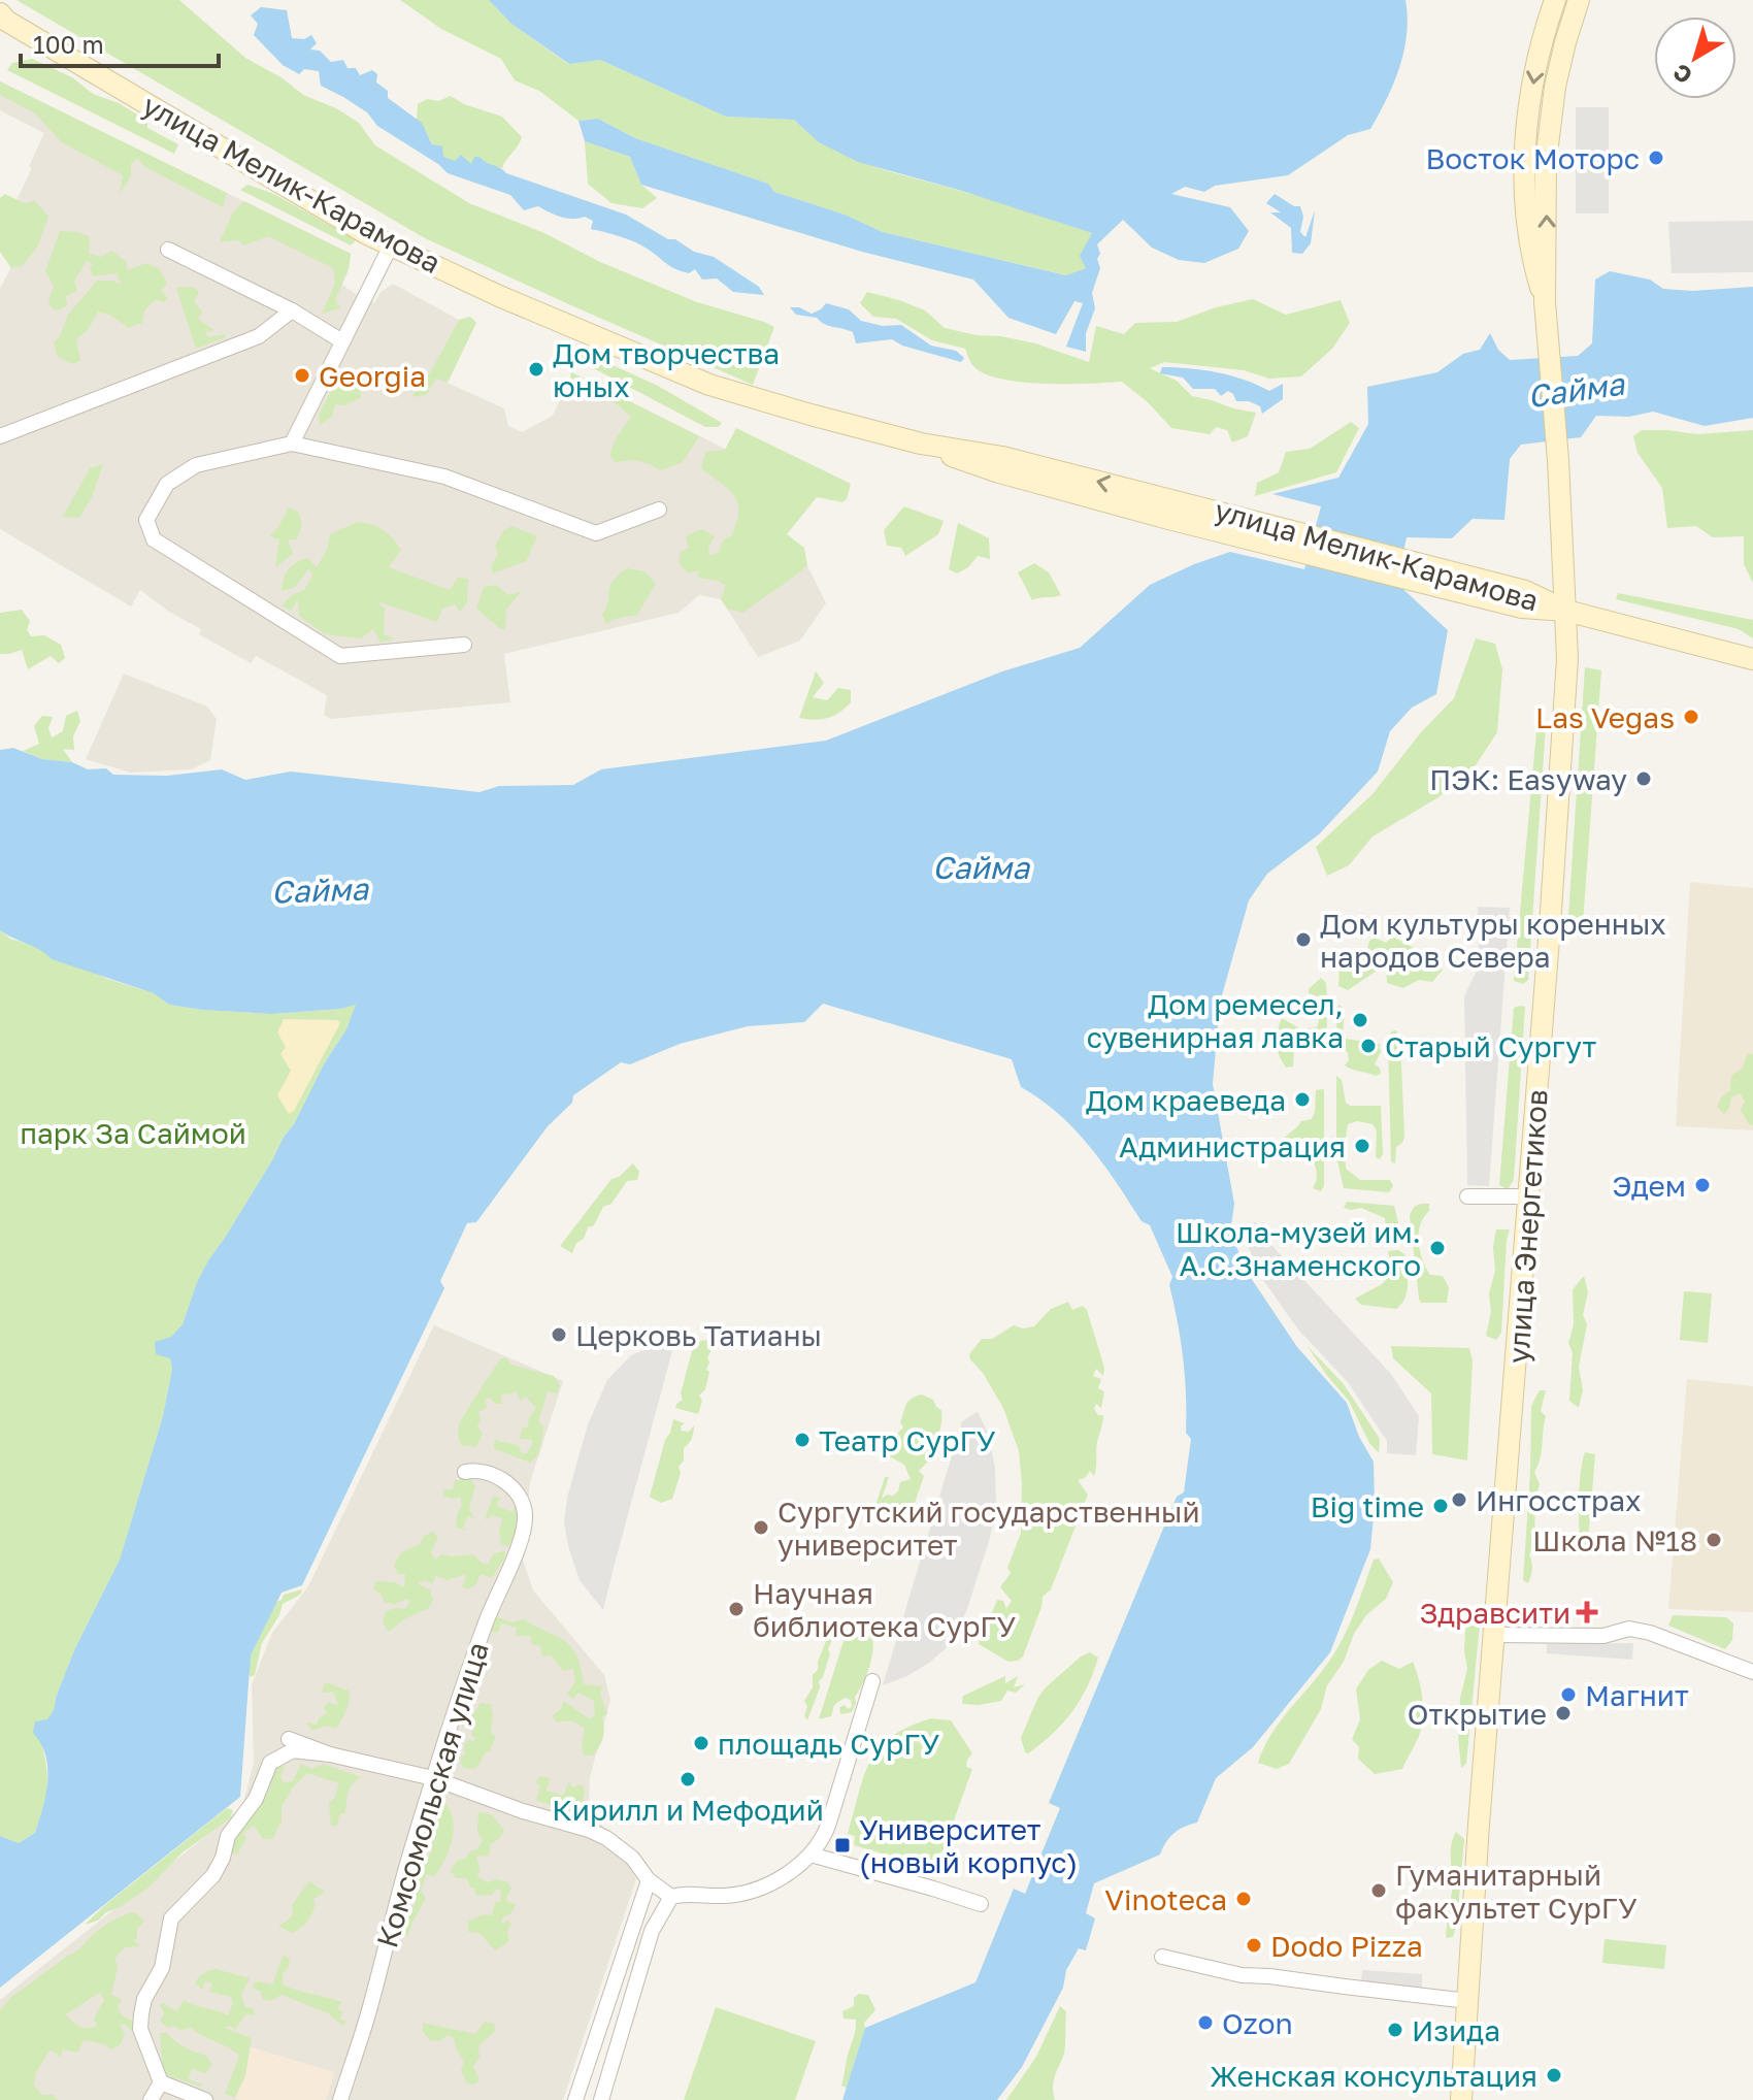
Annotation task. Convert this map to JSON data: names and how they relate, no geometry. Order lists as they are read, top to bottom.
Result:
{
  "streets": {
    "main road": ["улица Мелик-Карамова", "улица Энергетиков"],
    "street": ["Комсомольская улица"]
  },
  "crossings": [
    ["улица Мелик-Карамова", "улица Энергетиков"]
  ],
  "water": ["Сайма"],
  "parks": ["парк За Саймой"],
  "places": {
    "other": [
      "Восток Моторс",
      "Дом творчества юных",
      "Georgia",
      "Las Vegas",
      "ПЭК: Easyway",
      "Дом культуры коренных народов Севера",
      "Дом ремесел, сувенирная лавка",
      "Старый Сургут",
      "Дом краеведа",
      "Администрация",
      "Эдем",
      "Школа-музей им. А.С.Знаменского",
      "Церковь Татианы",
      "Театр СурГУ",
      "Ингосстрах",
      "Big time",
      "Сургутский государственный университет",
      "Школа №18",
      "Научная библиотека СурГУ",
      "Магнит",
      "Открытие",
      "площадь СурГУ",
      "Кирилл и Мефодий",
      "Гуманитарный факультет СурГУ",
      "Vinoteca",
      "Dodo Pizza",
      "Ozon",
      "Изида",
      "Женская консультация"
    ],
    "health": ["Здравсити"],
    "transit": ["Университет (новый корпус)"]
  },
  "scale_bar": "100 m",
  "north": "bottom left"
}
